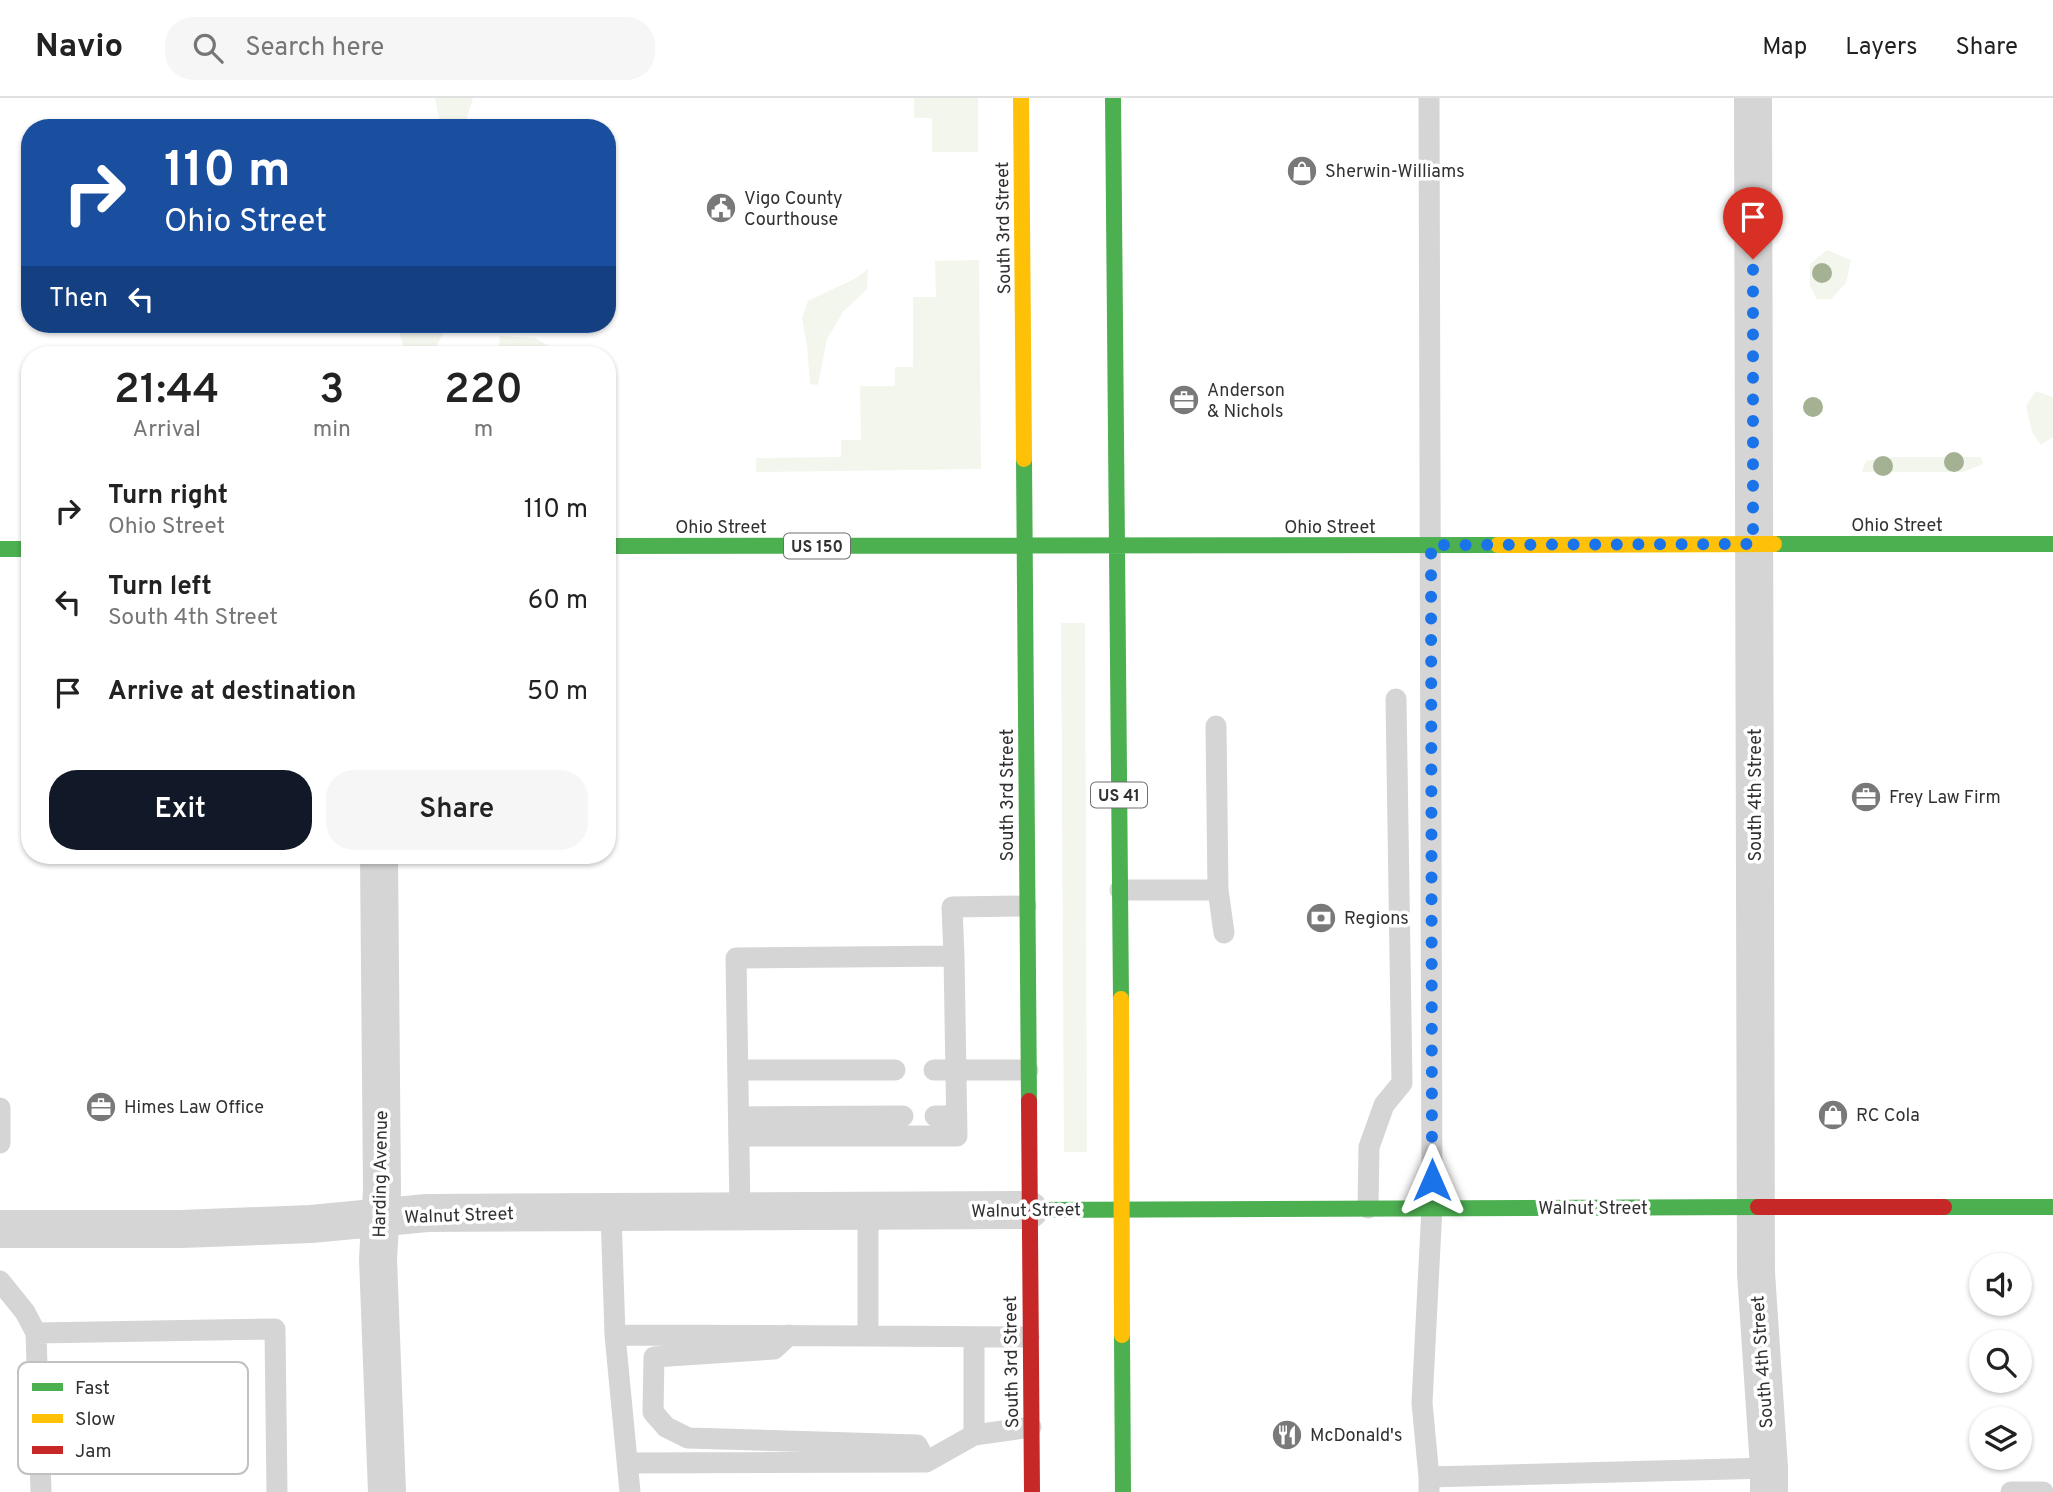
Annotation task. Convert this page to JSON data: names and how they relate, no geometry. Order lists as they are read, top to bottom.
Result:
{
  "streets": {
    "main road": [
      "South 3rd Street",
      "Ohio Street",
      "US 150",
      "US 41",
      "Walnut Street"
    ],
    "street": ["South 4th Street", "Harding Avenue"]
  },
  "crossings": [
    ["South 3rd Street", "Ohio Street"],
    ["South 3rd Street", "Walnut Street"],
    ["Ohio Street", "US 41"],
    ["Ohio Street", "South 4th Street"],
    ["US 41", "Walnut Street"],
    ["South 4th Street", "Walnut Street"],
    ["Harding Avenue", "Walnut Street"]
  ],
  "places": {
    "shop": ["Sherwin-Williams", "RC Cola"],
    "public building": ["Vigo County Courthouse"],
    "office": ["Anderson & Nichols", "Frey Law Firm", "Himes Law Office"],
    "bank": ["Regions"],
    "restaurant": ["McDonald's"]
  },
  "legend": ["Fast", "Slow", "Jam"],
  "page": {
    "header": "Navio",
    "search": "Search here",
    "nav": ["Map", "Layers", "Share"],
    "turn": ["110 m", "Ohio Street"],
    "then": "Then",
    "eta": [
      "21:44",
      "Arrival",
      "3",
      "min",
      "220",
      "m"
    ],
    "list": [
      {
        "name": "Turn right",
        "note": "Ohio Street",
        "value": "110 m"
      },
      {
        "name": "Turn left",
        "note": "South 4th Street",
        "value": "60 m"
      },
      {
        "name": "Arrive at destination",
        "value": "50 m"
      }
    ],
    "buttons": ["Exit", "Share"]
  }
}
